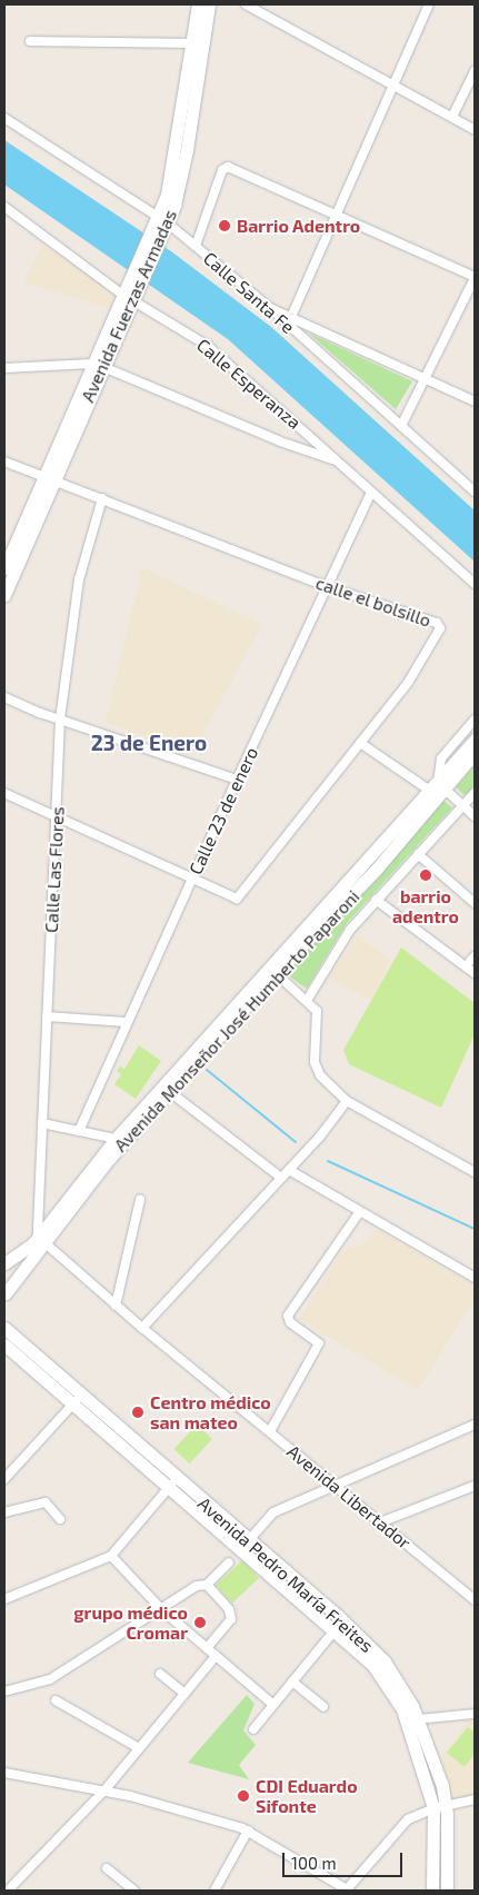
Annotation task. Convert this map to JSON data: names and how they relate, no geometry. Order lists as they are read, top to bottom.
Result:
{
  "streets": {
    "street": [
      "Calle Santa Fe",
      "Avenida Fuerzas Armadas",
      "Calle Esperanza",
      "calle el bolsillo",
      "Calle 23 de enero",
      "Calle Las Flores",
      "Avenida Monseñor José Humberto Paparoni",
      "Avenida Libertador",
      "Avenida Pedro María Freites"
    ]
  },
  "crossings": [
    ["Calle Santa Fe", "Avenida Fuerzas Armadas"],
    ["Avenida Fuerzas Armadas", "Calle Esperanza"],
    ["Avenida Fuerzas Armadas", "calle el bolsillo"],
    ["Calle Esperanza", "Calle 23 de enero"],
    ["calle el bolsillo", "Calle 23 de enero"],
    ["calle el bolsillo", "Calle Las Flores"],
    ["Calle Las Flores", "Avenida Monseñor José Humberto Paparoni"],
    ["Calle Las Flores", "Avenida Libertador"],
    ["Avenida Monseñor José Humberto Paparoni", "Avenida Libertador"]
  ],
  "districts": ["23 de Enero"],
  "places": [
    "Barrio Adentro",
    "barrio adentro",
    "Centro médico san mateo",
    "grupo médico Cromar",
    "CDI Eduardo Sifonte"
  ],
  "scale_bar": "100 m"
}
